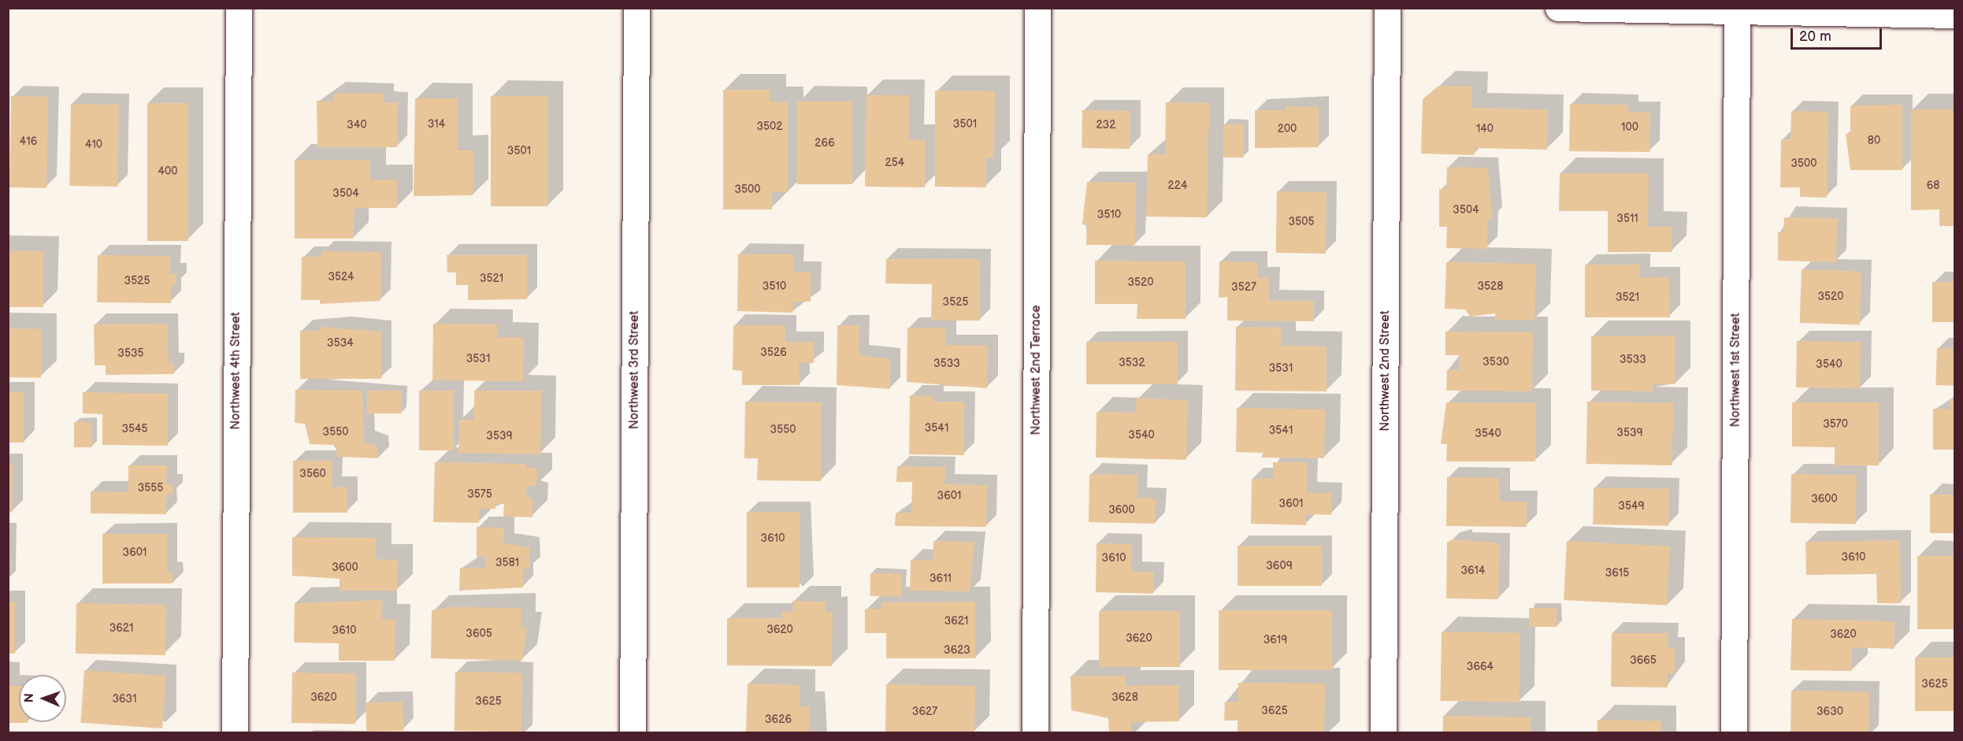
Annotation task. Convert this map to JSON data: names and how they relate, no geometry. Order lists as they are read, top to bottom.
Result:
{
  "streets": {
    "street": [
      "Northwest 3rd Street",
      "Northwest 2nd Terrace",
      "Northwest 1st Street",
      "Northwest 4th Street",
      "Northwest 2nd Street"
    ]
  },
  "house_numbers": [
    "314",
    "3501",
    "340",
    "232",
    "3502",
    "100",
    "200",
    "140",
    "80",
    "416",
    "266",
    "410",
    "3501",
    "254",
    "3500",
    "400",
    "224",
    "68",
    "3500",
    "3504",
    "3504",
    "3510",
    "3511",
    "3505",
    "3524",
    "3521",
    "3525",
    "3520",
    "3510",
    "3528",
    "3527",
    "3520",
    "3521",
    "3525",
    "3534",
    "3526",
    "3535",
    "3531",
    "3533",
    "3530",
    "3532",
    "3533",
    "3540",
    "3531",
    "3570",
    "3541",
    "3545",
    "3550",
    "3541",
    "3550",
    "3539",
    "3540",
    "3540",
    "3539",
    "3560",
    "3555",
    "3575",
    "3601",
    "3600",
    "3601",
    "3549",
    "3600",
    "3610",
    "3601",
    "3610",
    "3610",
    "3581",
    "3609",
    "3600",
    "3614",
    "3615",
    "3611",
    "3621",
    "3621",
    "3620",
    "3610",
    "3605",
    "3620",
    "3620",
    "3619",
    "3623",
    "3665",
    "3664",
    "3625",
    "3620",
    "3628",
    "3631",
    "3625",
    "3625",
    "3627",
    "3630",
    "3626"
  ],
  "scale_bar": "20 m",
  "north": "left"
}
